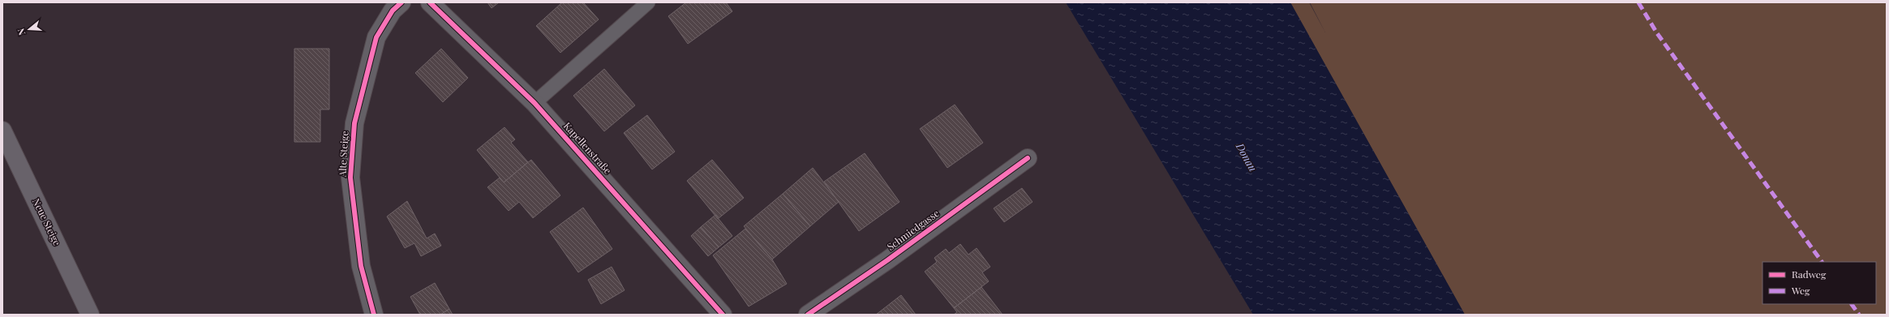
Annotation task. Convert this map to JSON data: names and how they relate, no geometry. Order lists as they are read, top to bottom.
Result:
{
  "streets": {
    "main road": ["Neue Steige"],
    "street": ["Kapellenstraße", "Alte Steige", "Schmiedgasse"]
  },
  "water": ["Donau"],
  "legend": ["Radweg", "Weg"],
  "north": "left"
}
